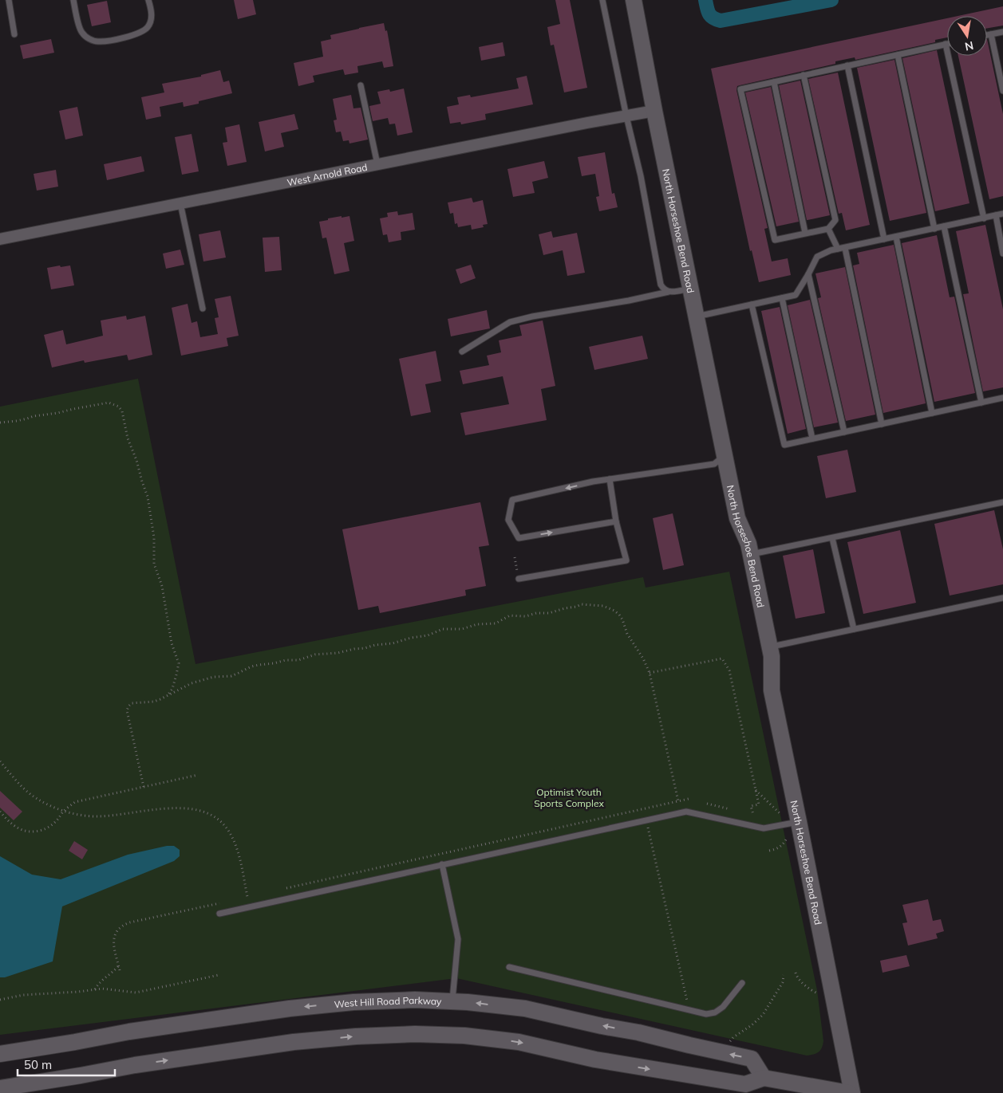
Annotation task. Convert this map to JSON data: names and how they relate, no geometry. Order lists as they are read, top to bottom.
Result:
{
  "streets": {
    "street": ["West Arnold Road", "North Horseshoe Bend Road", "West Hill Road Parkway"]
  },
  "crossings": [
    ["West Arnold Road", "North Horseshoe Bend Road"]
  ],
  "parks": ["Optimist Youth Sports Complex"],
  "scale_bar": "50 m",
  "north": "bottom"
}
